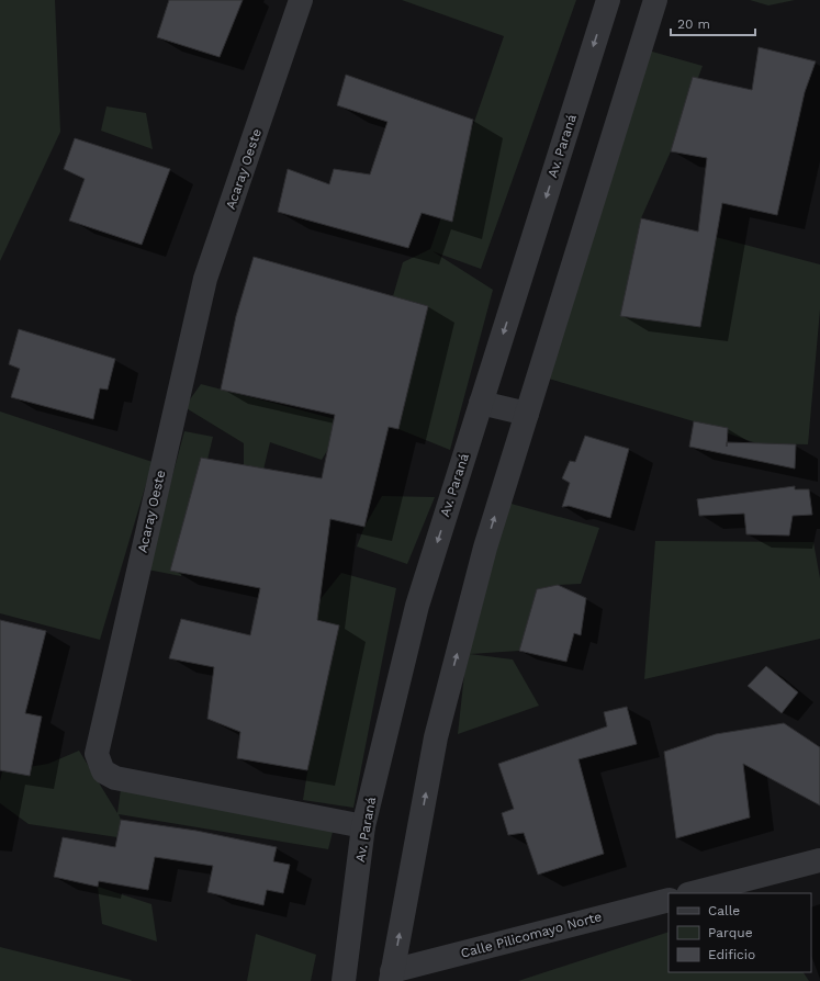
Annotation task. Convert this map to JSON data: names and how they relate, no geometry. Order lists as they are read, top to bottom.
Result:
{
  "streets": {
    "street": ["Av. Paraná", "Acaray Oeste", "Calle Pilicomayo Norte"]
  },
  "crossings": [
    ["Av. Paraná", "Acaray Oeste"]
  ],
  "legend": ["Calle", "Parque", "Edificio"],
  "scale_bar": "20 m"
}
